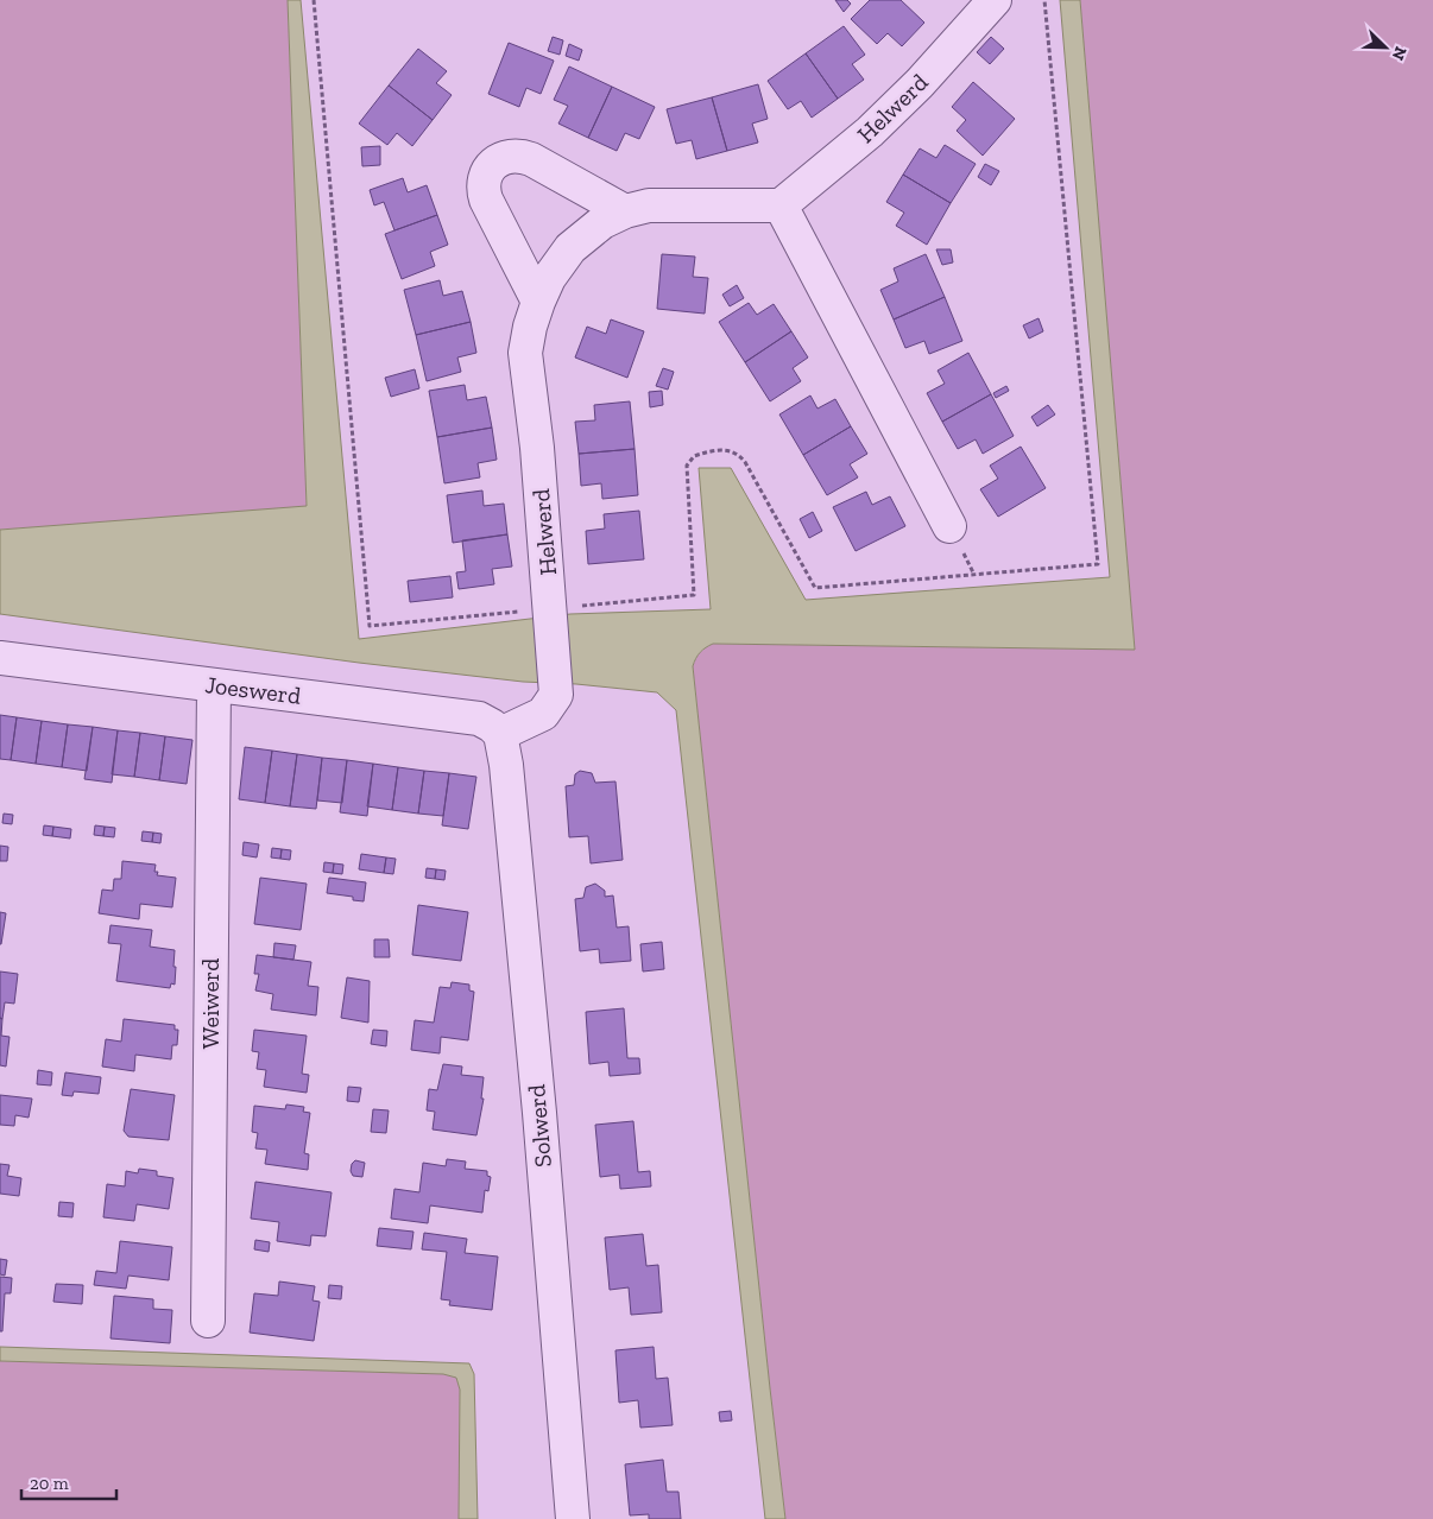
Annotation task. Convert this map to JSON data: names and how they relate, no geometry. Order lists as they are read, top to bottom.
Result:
{
  "streets": {
    "street": [
      "Helwerd",
      "Joeswerd",
      "Weiwerd",
      "Solwerd"
    ]
  },
  "crossings": [
    ["Helwerd", "Joeswerd"],
    ["Helwerd", "Solwerd"],
    ["Joeswerd", "Weiwerd"],
    ["Joeswerd", "Solwerd"]
  ],
  "scale_bar": "20 m",
  "north": "bottom right"
}
